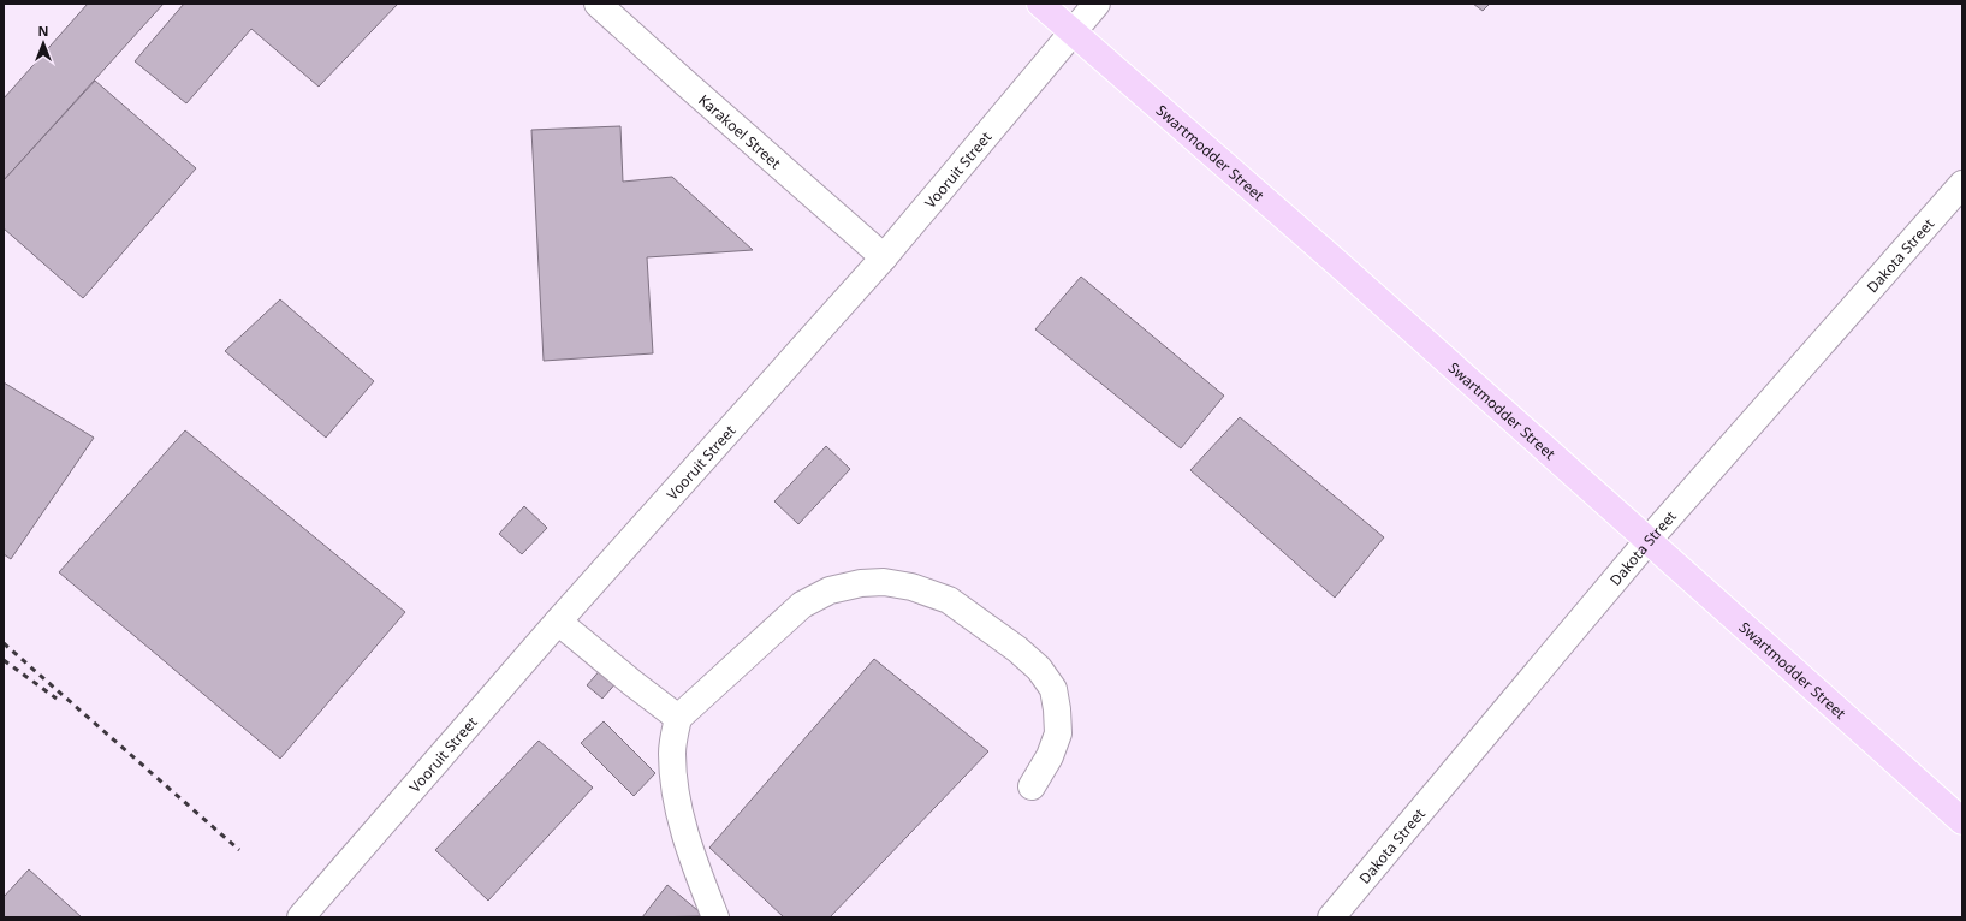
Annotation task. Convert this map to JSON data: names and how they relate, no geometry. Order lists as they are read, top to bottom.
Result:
{
  "streets": {
    "main road": ["Swartmodder Street"],
    "street": ["Karakoel Street", "Vooruit Street", "Dakota Street"]
  },
  "crossings": [
    ["Karakoel Street", "Vooruit Street"],
    ["Swartmodder Street", "Vooruit Street"],
    ["Swartmodder Street", "Dakota Street"]
  ],
  "north": "top"
}
